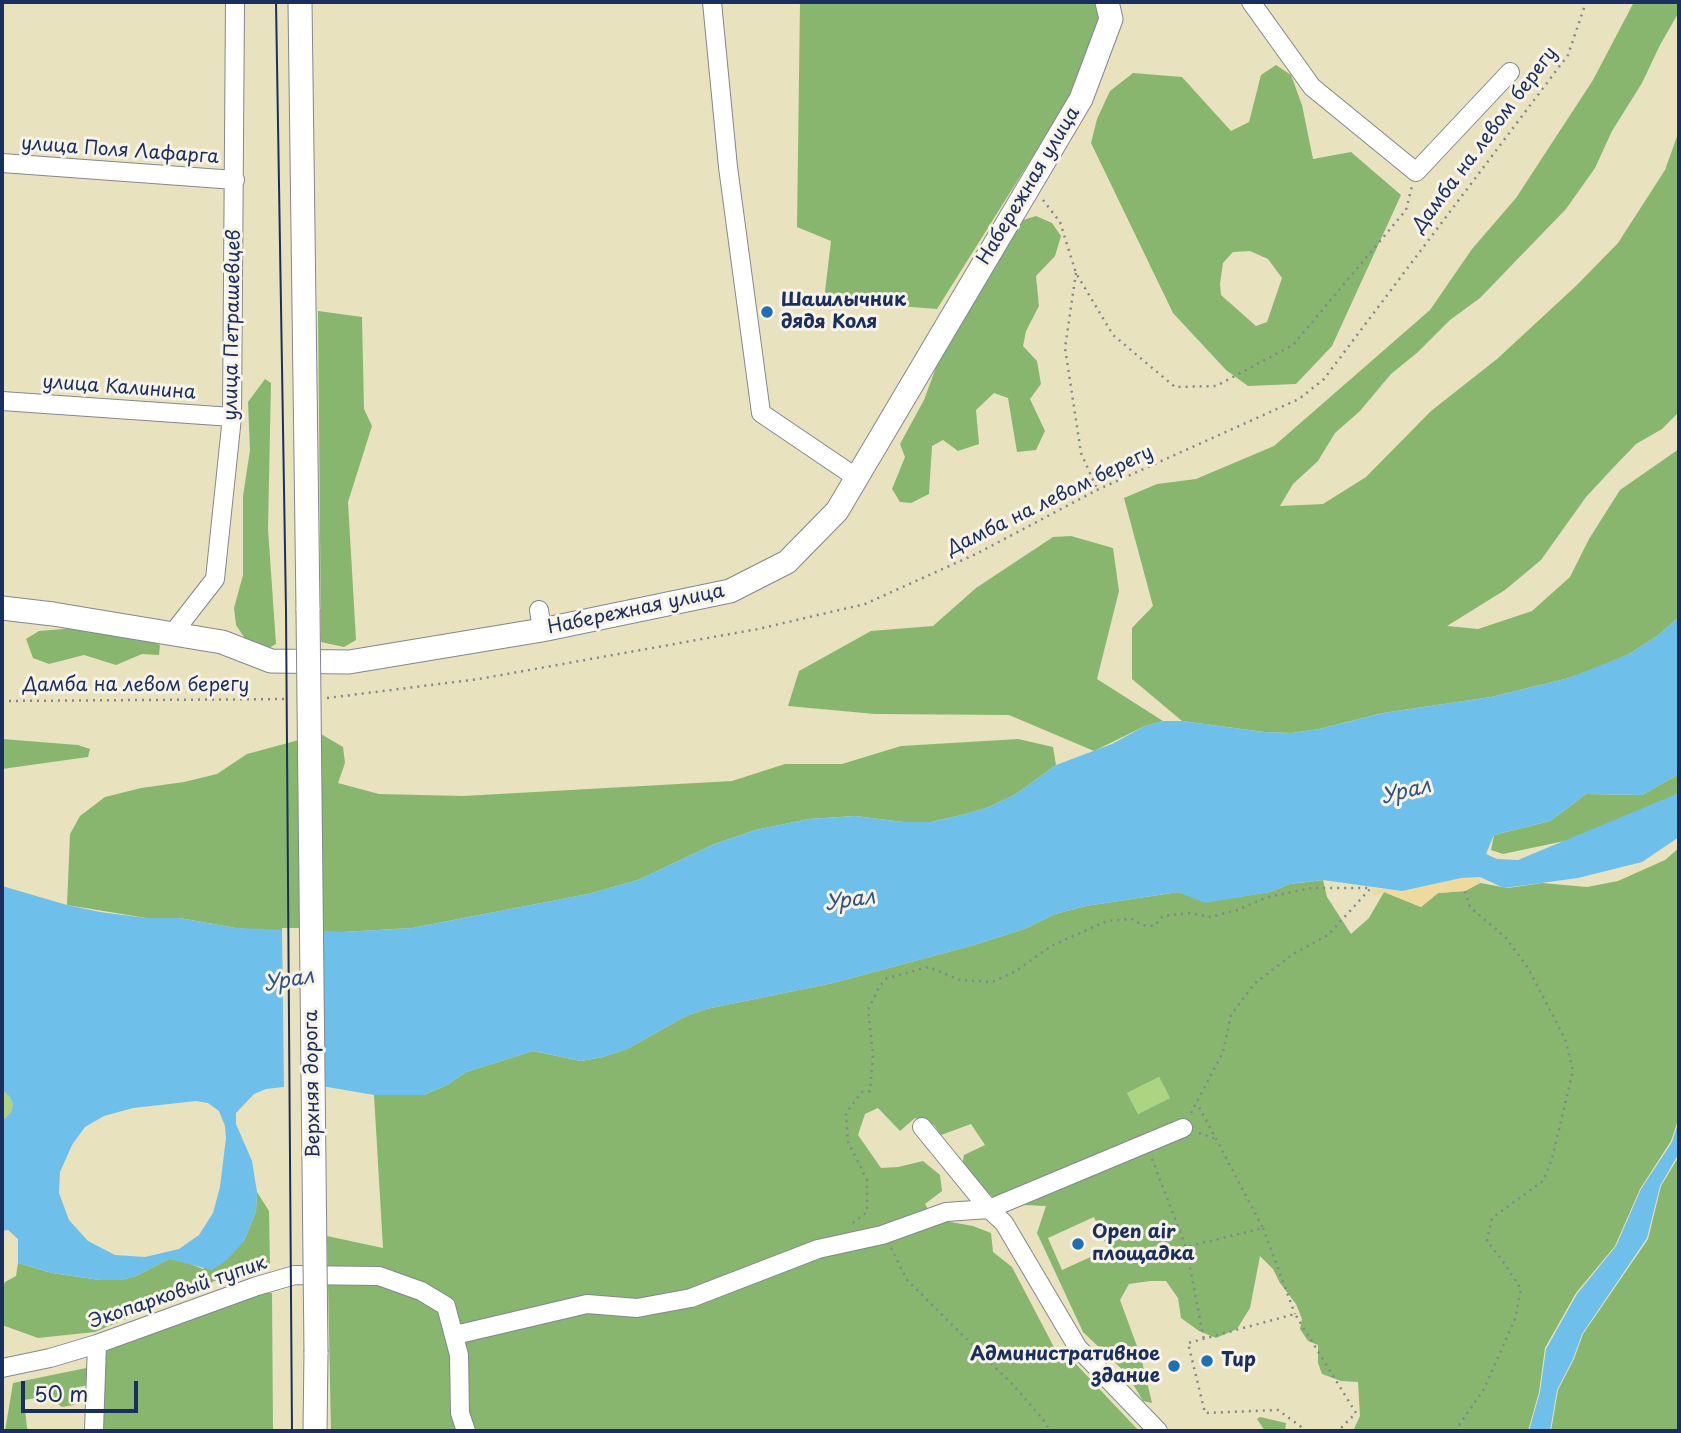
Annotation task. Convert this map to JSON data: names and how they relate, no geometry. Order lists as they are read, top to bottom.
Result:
{
  "streets": {
    "main road": ["Набережная улица", "Верхняя дорога"],
    "street": [
      "улица Поля Лафарга",
      "улица Петрашевцев",
      "улица Калинина",
      "Экопарковый тупик"
    ],
    "path": ["Дамба на левом берегу"]
  },
  "crossings": [
    ["улица Поля Лафарга", "улица Петрашевцев"],
    ["Набережная улица", "улица Петрашевцев"],
    ["улица Петрашевцев", "улица Калинина"]
  ],
  "water": ["Урал"],
  "places": [
    "Шашлычник дядя Коля",
    "Open air площадка",
    "Тир",
    "Административное здание"
  ],
  "scale_bar": "50 m"
}
